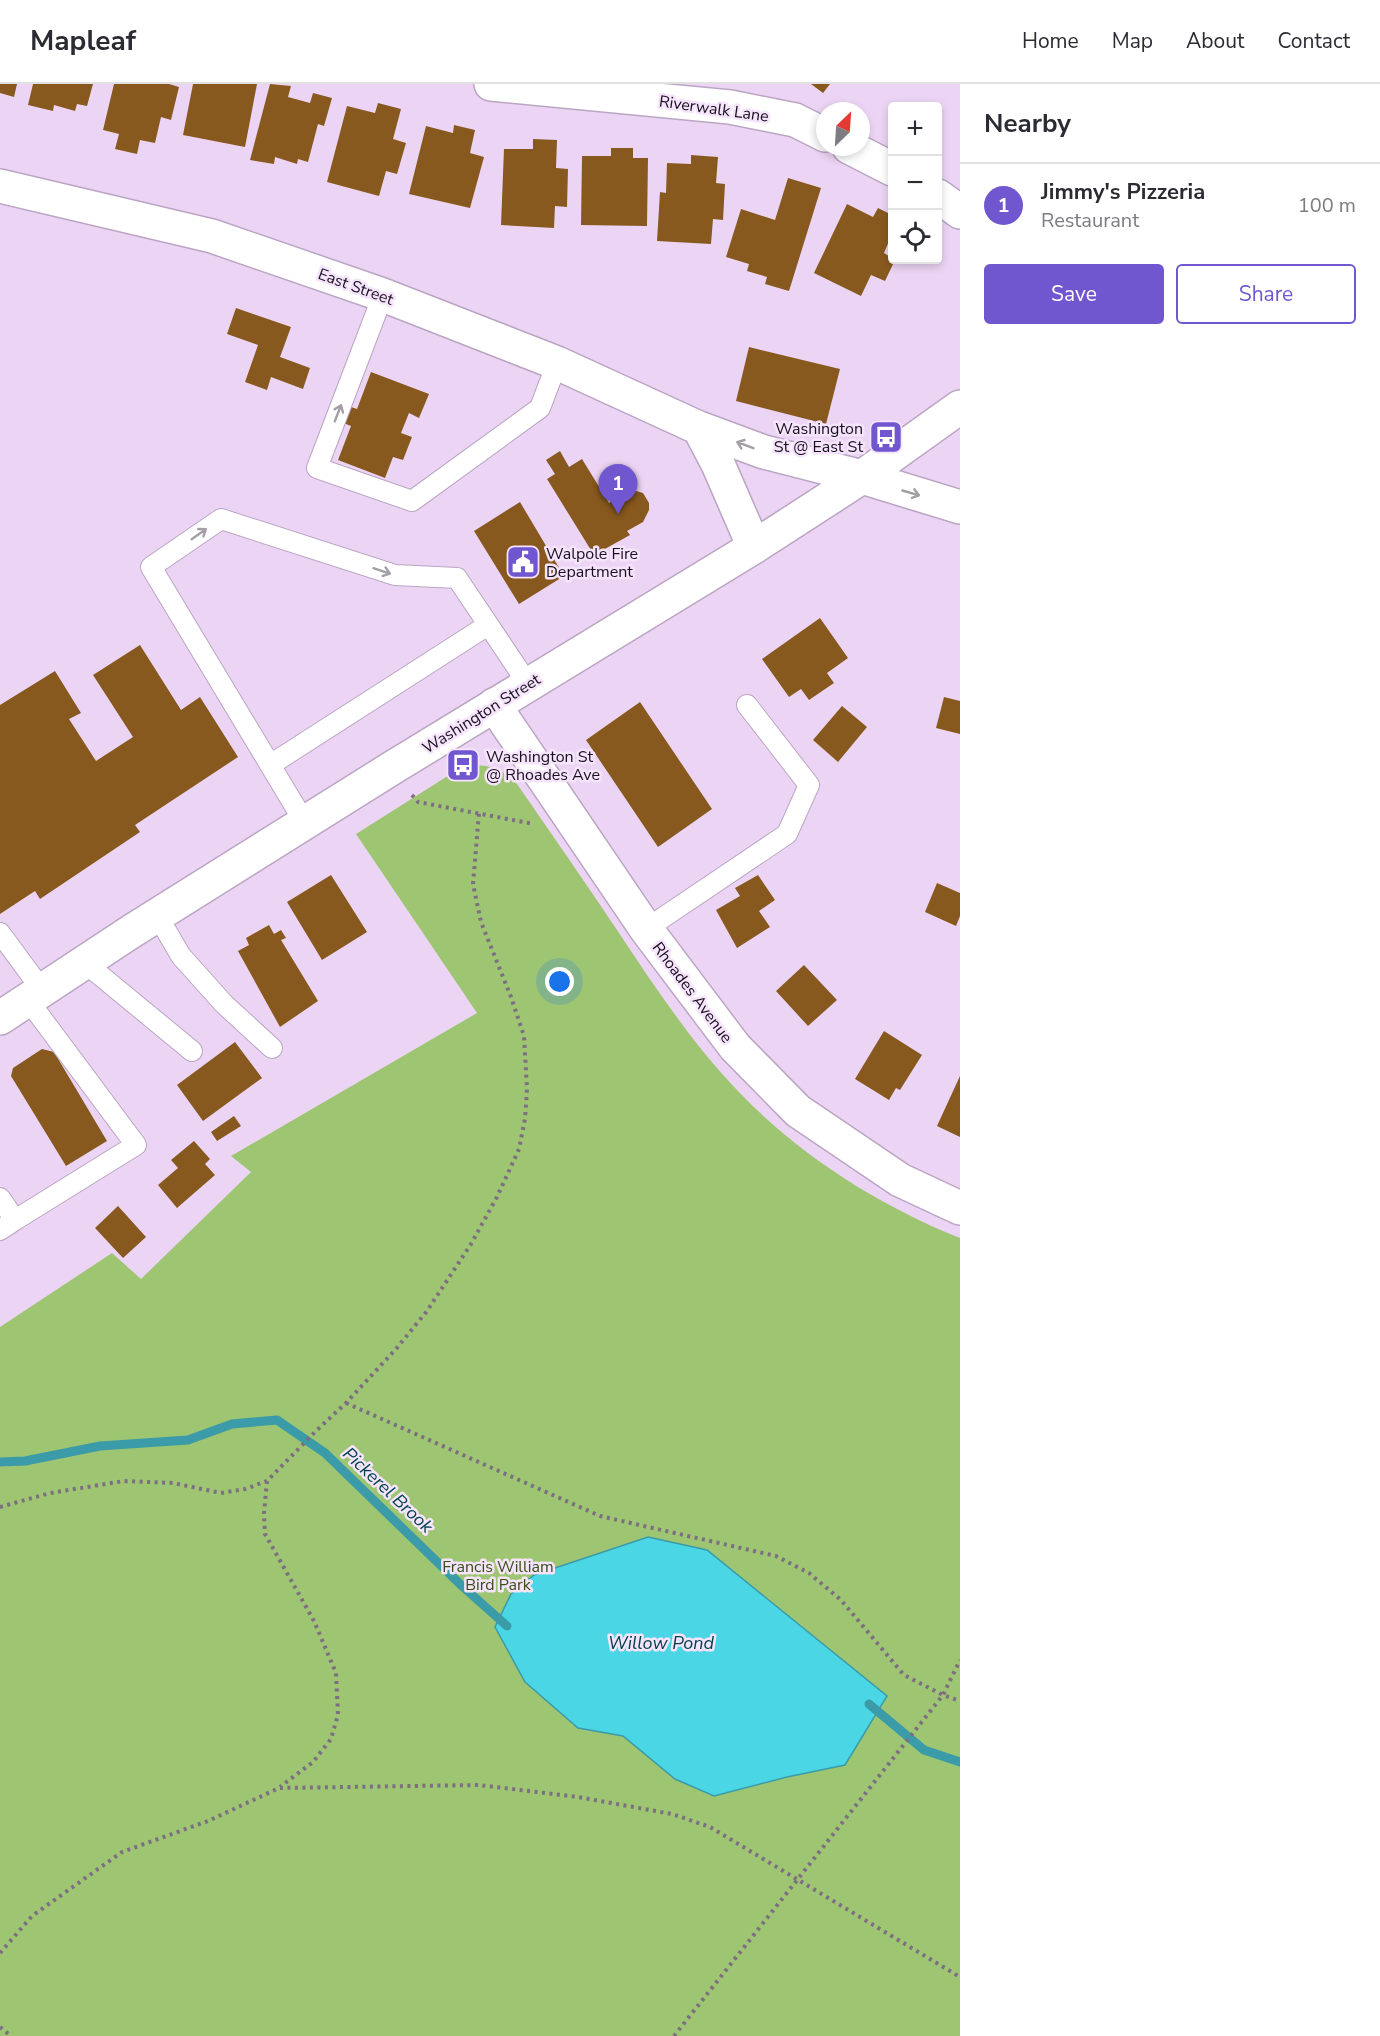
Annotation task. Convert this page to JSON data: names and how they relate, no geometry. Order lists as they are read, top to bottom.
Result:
{
  "streets": {
    "street": [
      "Riverwalk Lane",
      "East Street",
      "Washington Street",
      "Rhoades Avenue"
    ]
  },
  "crossings": [
    ["East Street", "Washington Street"],
    ["Washington Street", "Rhoades Avenue"]
  ],
  "water": ["Pickerel Brook", "Willow Pond"],
  "parks": ["Francis William Bird Park"],
  "places": {
    "bus stop": ["Washington St @ East St", "Washington St @ Rhoades Ave"],
    "public building": ["Walpole Fire Department"]
  },
  "north": "top right",
  "page": {
    "header": "Mapleaf",
    "nav": [
      "Home",
      "Map",
      "About",
      "Contact"
    ],
    "heading": "Nearby",
    "map_buttons": ["+", "−"],
    "list": [
      {
        "mark": "1",
        "name": "Jimmy's Pizzeria",
        "note": "Restaurant",
        "value": "100 m"
      }
    ],
    "buttons": ["Save", "Share"],
    "pins": "1"
  }
}
